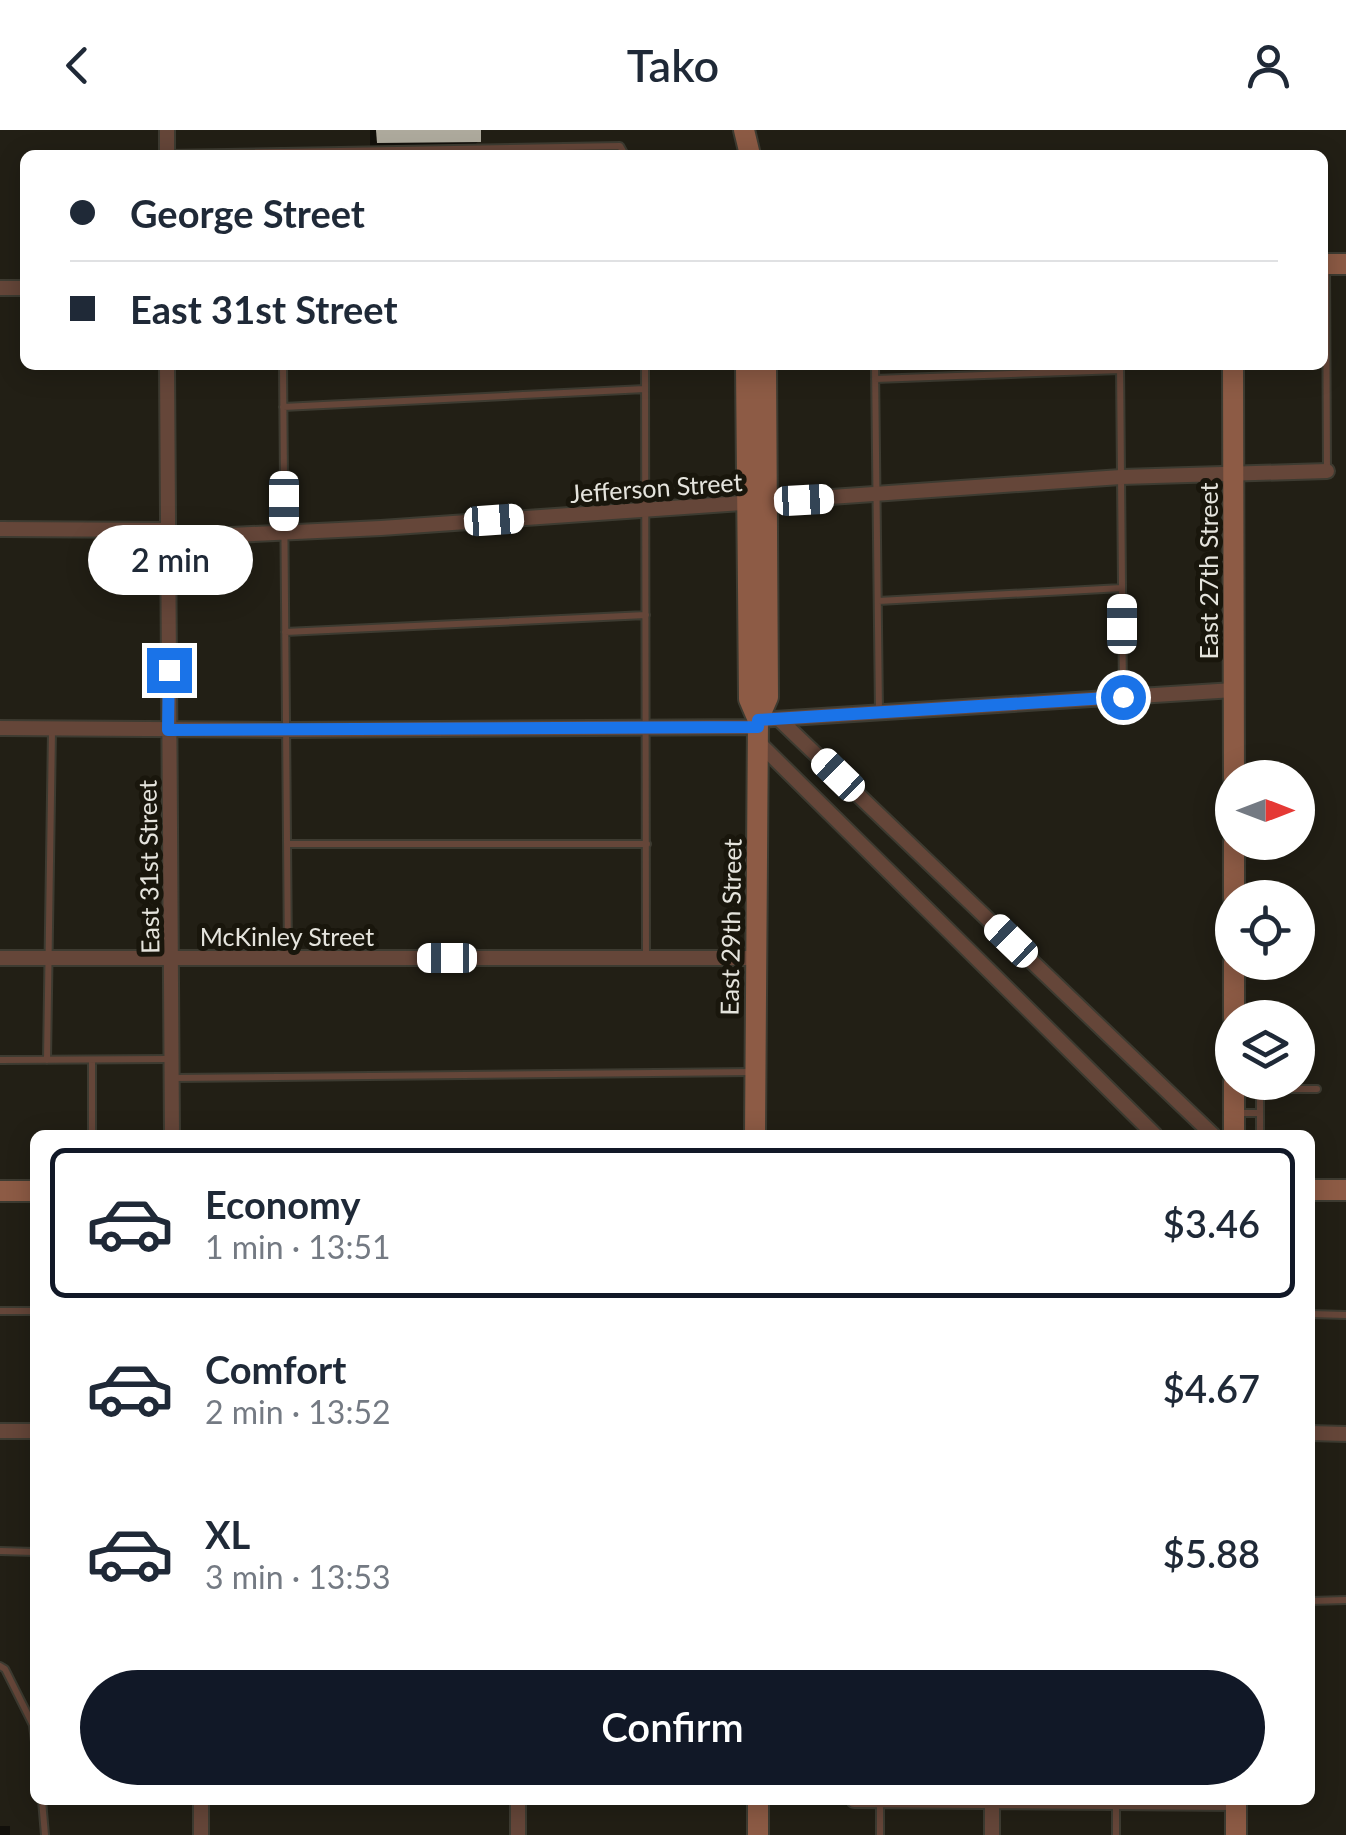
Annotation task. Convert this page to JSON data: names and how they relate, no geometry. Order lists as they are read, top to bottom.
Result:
{
  "streets": {
    "street": [
      "Jefferson Street",
      "East 27th Street",
      "East 31st Street",
      "East 29th Street",
      "McKinley Street"
    ]
  },
  "crossings": [
    ["Jefferson Street", "East 27th Street"],
    ["Jefferson Street", "East 31st Street"],
    ["Jefferson Street", "East 29th Street"],
    ["East 31st Street", "McKinley Street"],
    ["East 29th Street", "McKinley Street"]
  ],
  "north": "right",
  "page": {
    "header": "Tako",
    "banner": ["George Street", "East 31st Street"],
    "bubble": "2 min",
    "list": [
      {
        "name": "Economy",
        "note": "1 min · 13:51",
        "value": "$3.46"
      },
      {
        "name": "Comfort",
        "note": "2 min · 13:52",
        "value": "$4.67"
      },
      {
        "name": "XL",
        "note": "3 min · 13:53",
        "value": "$5.88"
      }
    ],
    "buttons": "Confirm"
  }
}
